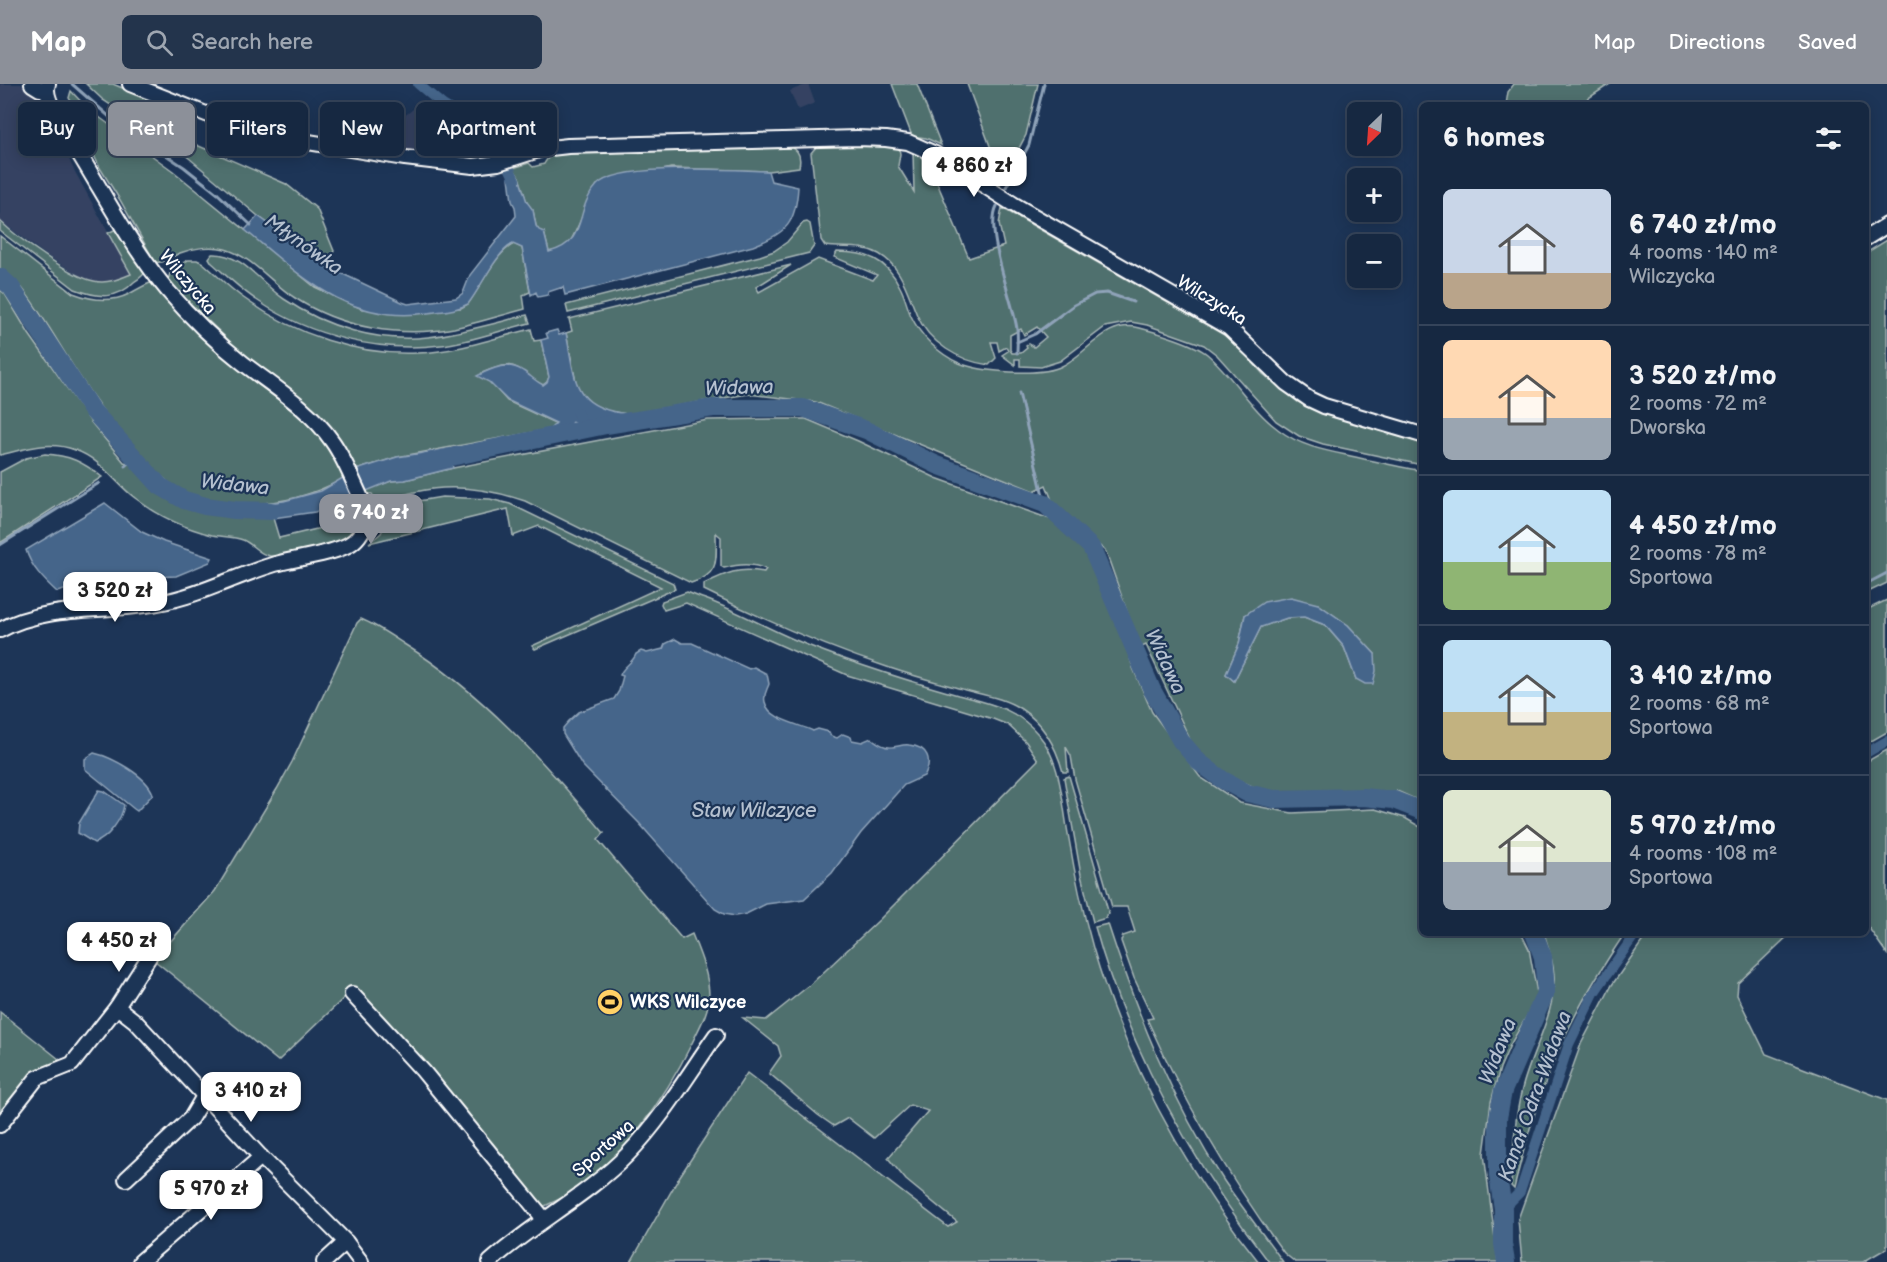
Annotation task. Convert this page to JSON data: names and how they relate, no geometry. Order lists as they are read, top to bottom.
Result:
{
  "streets": {
    "street": ["Wilczycka", "Sportowa"]
  },
  "water": [
    "Młynówka",
    "Widawa",
    "Staw Wilczyce",
    "Kanał Odra-Widawa"
  ],
  "places": {
    "sports": ["WKS Wilczyce"]
  },
  "north": "bottom left",
  "page": {
    "header": "Map",
    "search": "Search here",
    "nav": ["Map", "Directions", "Saved"],
    "map_buttons": ["+", "−"],
    "chip": [
      "Buy",
      "Rent",
      "Filters",
      "New",
      "Apartment"
    ],
    "heading": "6 homes",
    "price": [
      "4 860 zł",
      "6 740 zł",
      "3 520 zł",
      "4 450 zł",
      "3 410 zł",
      "5 970 zł"
    ],
    "list": [
      {
        "name": "6 740 zł/mo",
        "note": "4 rooms · 140 m² · Wilczycka"
      },
      {
        "name": "3 520 zł/mo",
        "note": "2 rooms · 72 m² · Dworska"
      },
      {
        "name": "4 450 zł/mo",
        "note": "2 rooms · 78 m² · Sportowa"
      },
      {
        "name": "3 410 zł/mo",
        "note": "2 rooms · 68 m² · Sportowa"
      },
      {
        "name": "5 970 zł/mo",
        "note": "4 rooms · 108 m² · Sportowa"
      }
    ]
  }
}
